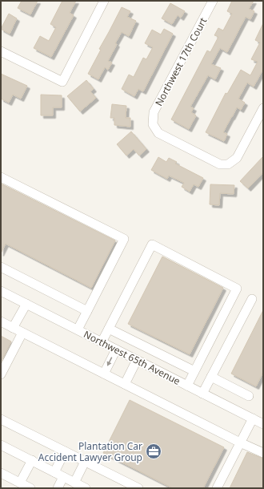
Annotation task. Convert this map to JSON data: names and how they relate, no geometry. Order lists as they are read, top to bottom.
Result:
{
  "streets": {
    "street": ["Northwest 17th Court", "Northwest 65th Avenue"]
  },
  "places": {
    "office": ["Plantation Car Accident Lawyer Group"]
  }
}
